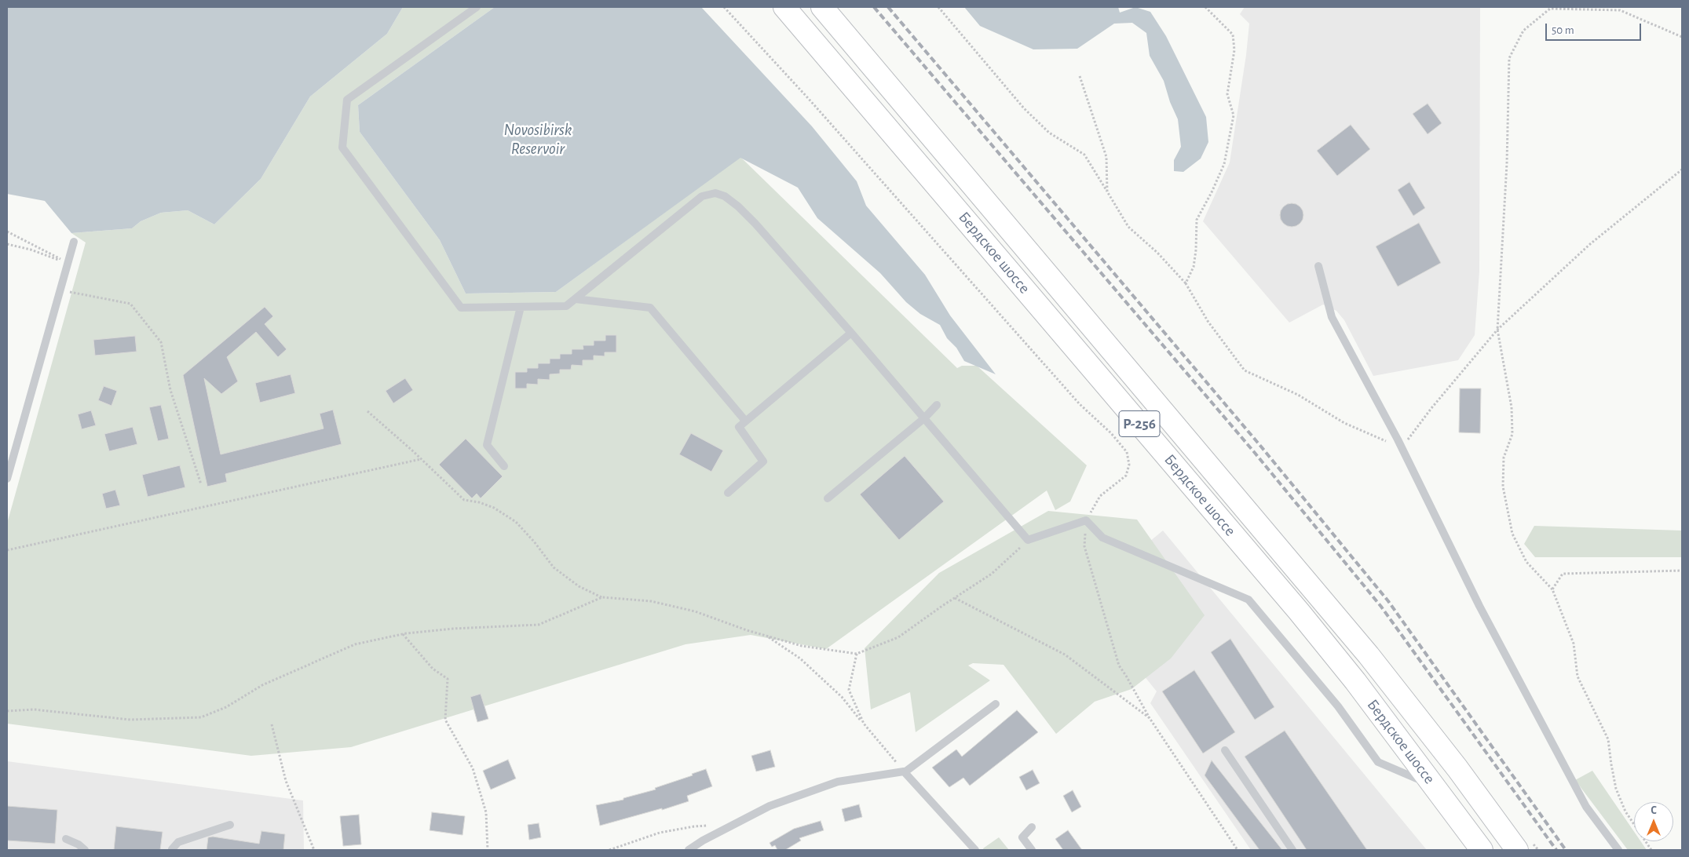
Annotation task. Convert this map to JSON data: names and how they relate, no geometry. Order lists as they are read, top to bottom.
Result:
{
  "streets": {
    "highway": ["Бердское шоссе", "Р-256"]
  },
  "water": ["Novosibirsk Reservoir"],
  "scale_bar": "50 m",
  "north": "top"
}
